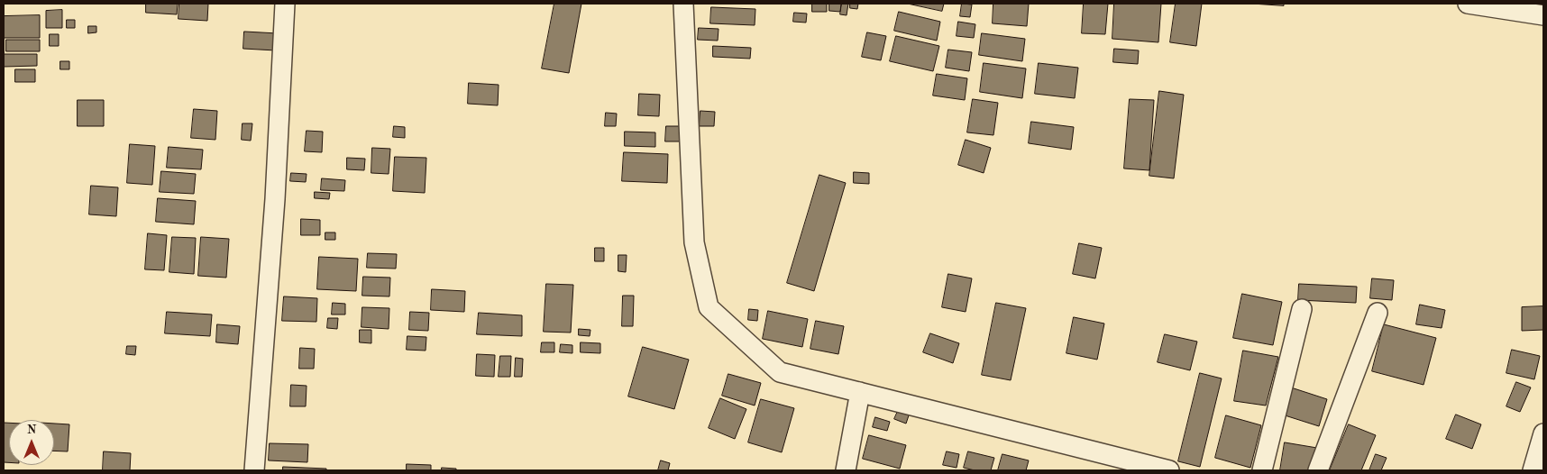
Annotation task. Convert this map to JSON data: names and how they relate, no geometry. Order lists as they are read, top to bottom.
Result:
{
  "north": "top"
}
